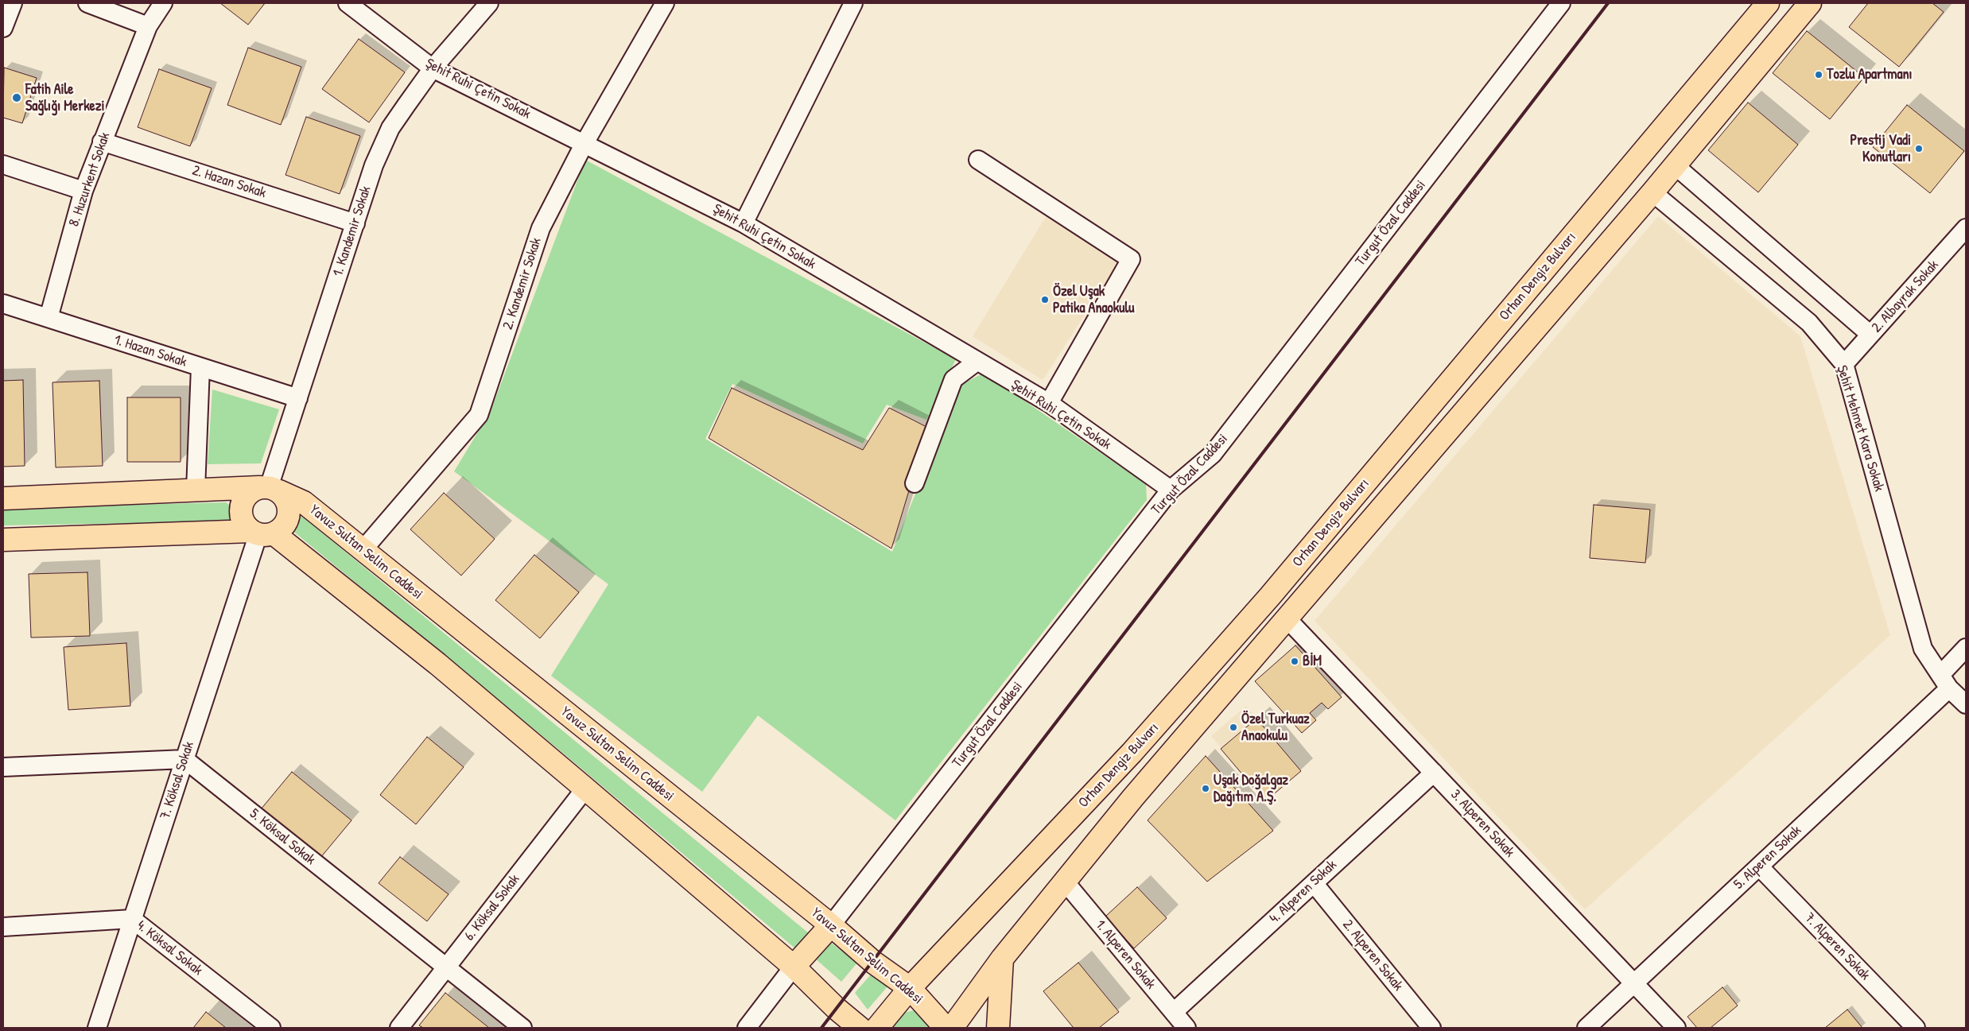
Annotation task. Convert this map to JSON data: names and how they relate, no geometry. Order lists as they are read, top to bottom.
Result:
{
  "streets": {
    "main road": ["Orhan Dengiz Bulvarı", "Yavuz Sultan Selim Caddesi"],
    "street": [
      "Şehit Ruhi Çetin Sokak",
      "8. Huzurkent Sokak",
      "2. Hazan Sokak",
      "Turgut Özal Caddesi",
      "1. Kandemir Sokak",
      "2. Kandemir Sokak",
      "2. Albayrak Sokak",
      "1. Hazan Sokak",
      "Şehit Mehmet Kara Sokak",
      "7. Köksal Sokak",
      "3. Alperen Sokak",
      "5. Köksal Sokak",
      "5. Alperen Sokak",
      "4. Alperen Sokak",
      "6. Köksal Sokak",
      "7. Alperen Sokak",
      "4. Köksal Sokak",
      "1. Alperen Sokak",
      "2. Alperen Sokak"
    ]
  },
  "crossings": [
    ["Şehit Ruhi Çetin Sokak", "Turgut Özal Caddesi"],
    ["Şehit Ruhi Çetin Sokak", "1. Kandemir Sokak"],
    ["Şehit Ruhi Çetin Sokak", "2. Kandemir Sokak"],
    ["8. Huzurkent Sokak", "2. Hazan Sokak"],
    ["8. Huzurkent Sokak", "1. Hazan Sokak"],
    ["2. Hazan Sokak", "1. Kandemir Sokak"],
    ["Turgut Özal Caddesi", "Yavuz Sultan Selim Caddesi"],
    ["1. Kandemir Sokak", "1. Hazan Sokak"],
    ["1. Kandemir Sokak", "Yavuz Sultan Selim Caddesi"],
    ["1. Kandemir Sokak", "7. Köksal Sokak"],
    ["Orhan Dengiz Bulvarı", "Şehit Mehmet Kara Sokak"],
    ["Orhan Dengiz Bulvarı", "Yavuz Sultan Selim Caddesi"],
    ["Orhan Dengiz Bulvarı", "3. Alperen Sokak"],
    ["Orhan Dengiz Bulvarı", "1. Alperen Sokak"],
    ["2. Kandemir Sokak", "Yavuz Sultan Selim Caddesi"],
    ["2. Albayrak Sokak", "Şehit Mehmet Kara Sokak"],
    ["Şehit Mehmet Kara Sokak", "5. Alperen Sokak"],
    ["Yavuz Sultan Selim Caddesi", "7. Köksal Sokak"],
    ["7. Köksal Sokak", "5. Köksal Sokak"],
    ["7. Köksal Sokak", "4. Köksal Sokak"],
    ["3. Alperen Sokak", "5. Alperen Sokak"],
    ["3. Alperen Sokak", "4. Alperen Sokak"],
    ["5. Köksal Sokak", "6. Köksal Sokak"],
    ["5. Alperen Sokak", "7. Alperen Sokak"],
    ["4. Alperen Sokak", "1. Alperen Sokak"],
    ["4. Alperen Sokak", "2. Alperen Sokak"]
  ],
  "places": [
    "Tozlu Apartmanı",
    "Fatih Aile Sağlığı Merkezi",
    "Prestij Vadi Konutları",
    "Özel Uşak Patika Anaokulu",
    "BİM",
    "Özel Turkuaz Anaokulu",
    "Uşak Doğalgaz Dağıtım A.Ş."
  ]
}
